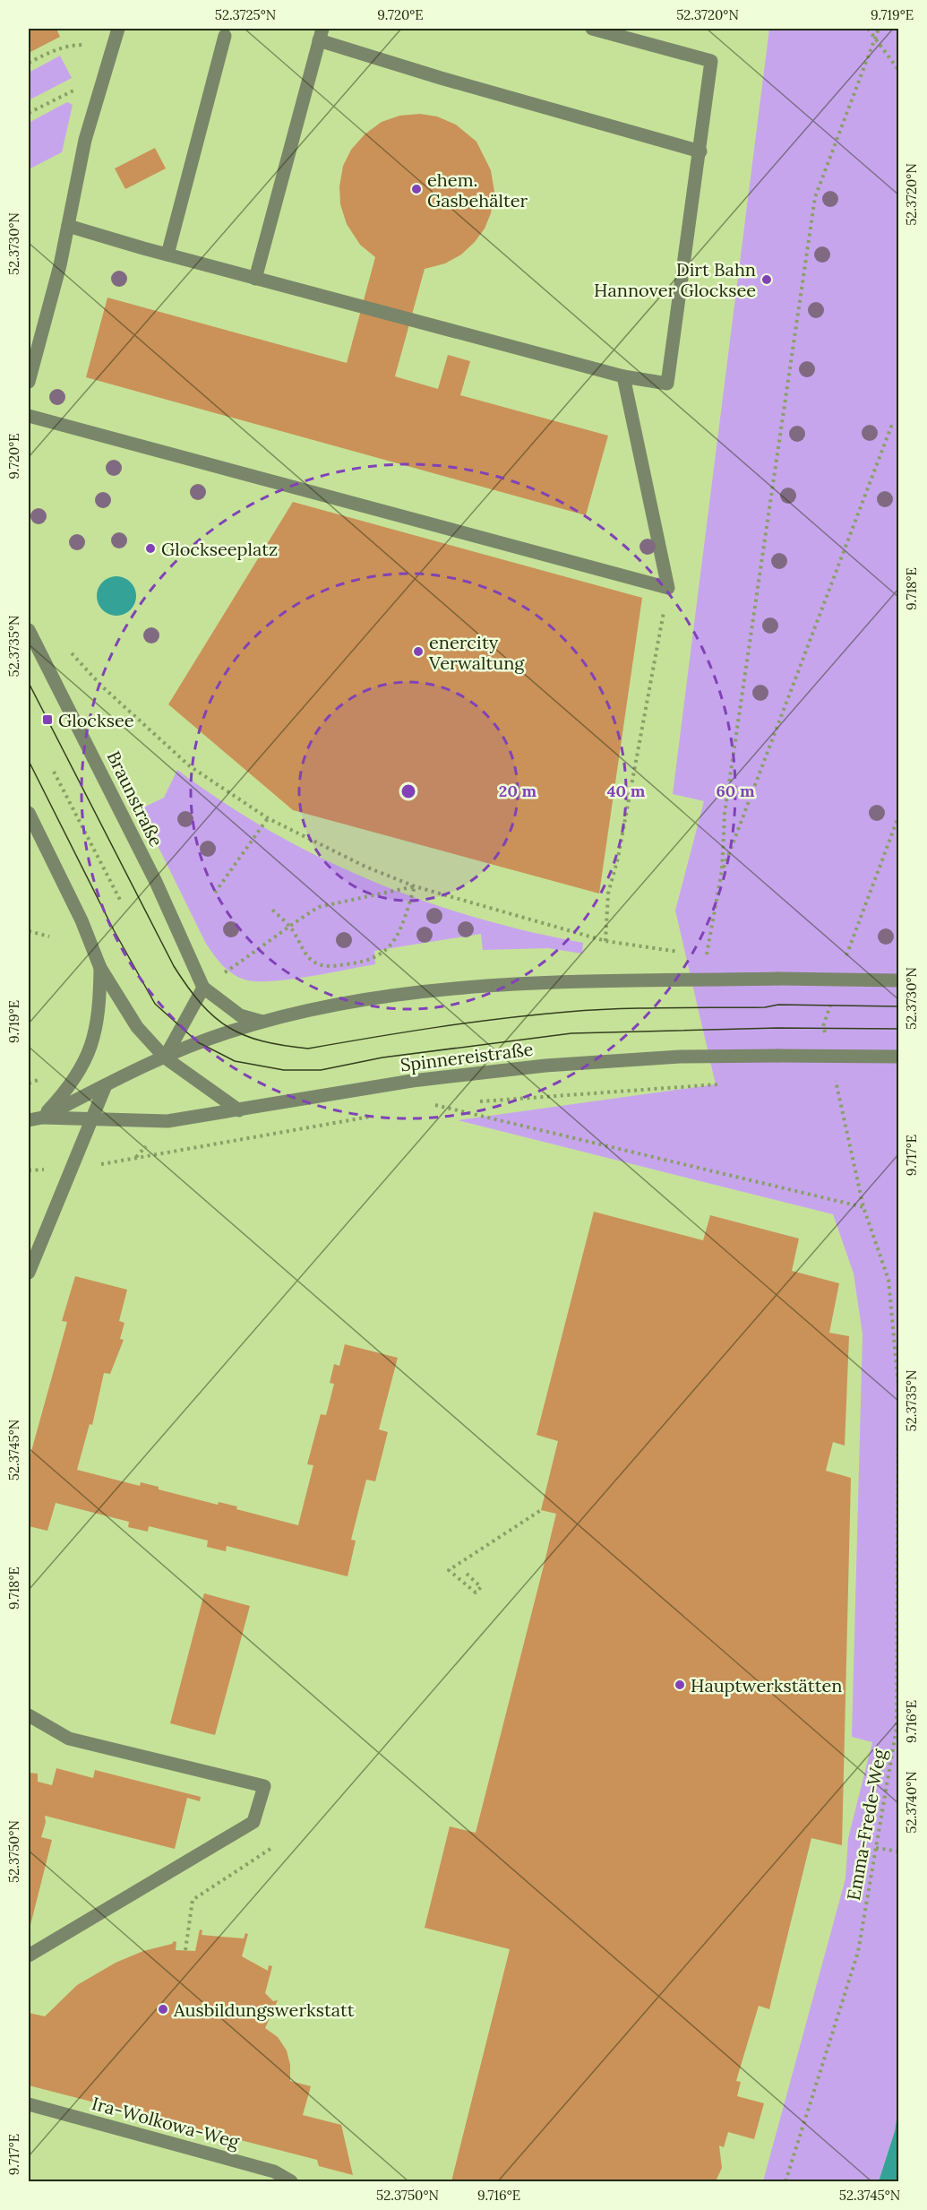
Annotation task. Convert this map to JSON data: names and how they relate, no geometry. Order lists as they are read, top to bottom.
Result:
{
  "streets": {
    "street": ["Braunstraße", "Spinnereistraße", "Ira-Wolkowa-Weg"],
    "path": ["Emma-Frede-Weg"]
  },
  "places": {
    "other": [
      "ehem. Gasbehälter",
      "Dirt Bahn Hannover Glocksee",
      "Glockseeplatz",
      "enercity Verwaltung",
      "Hauptwerkstätten",
      "Ausbildungswerkstatt"
    ],
    "transit": ["Glocksee"]
  },
  "coordinates": [
    "52.3725°N",
    "9.720°E",
    "52.3720°N",
    "9.719°E",
    "52.3730°N",
    "9.718°E",
    "52.3735°N",
    "9.717°E",
    "52.3745°N",
    "9.716°E",
    "52.3740°N",
    "52.3750°N"
  ],
  "rings": ["20 m", "40 m", "60 m"]
}
